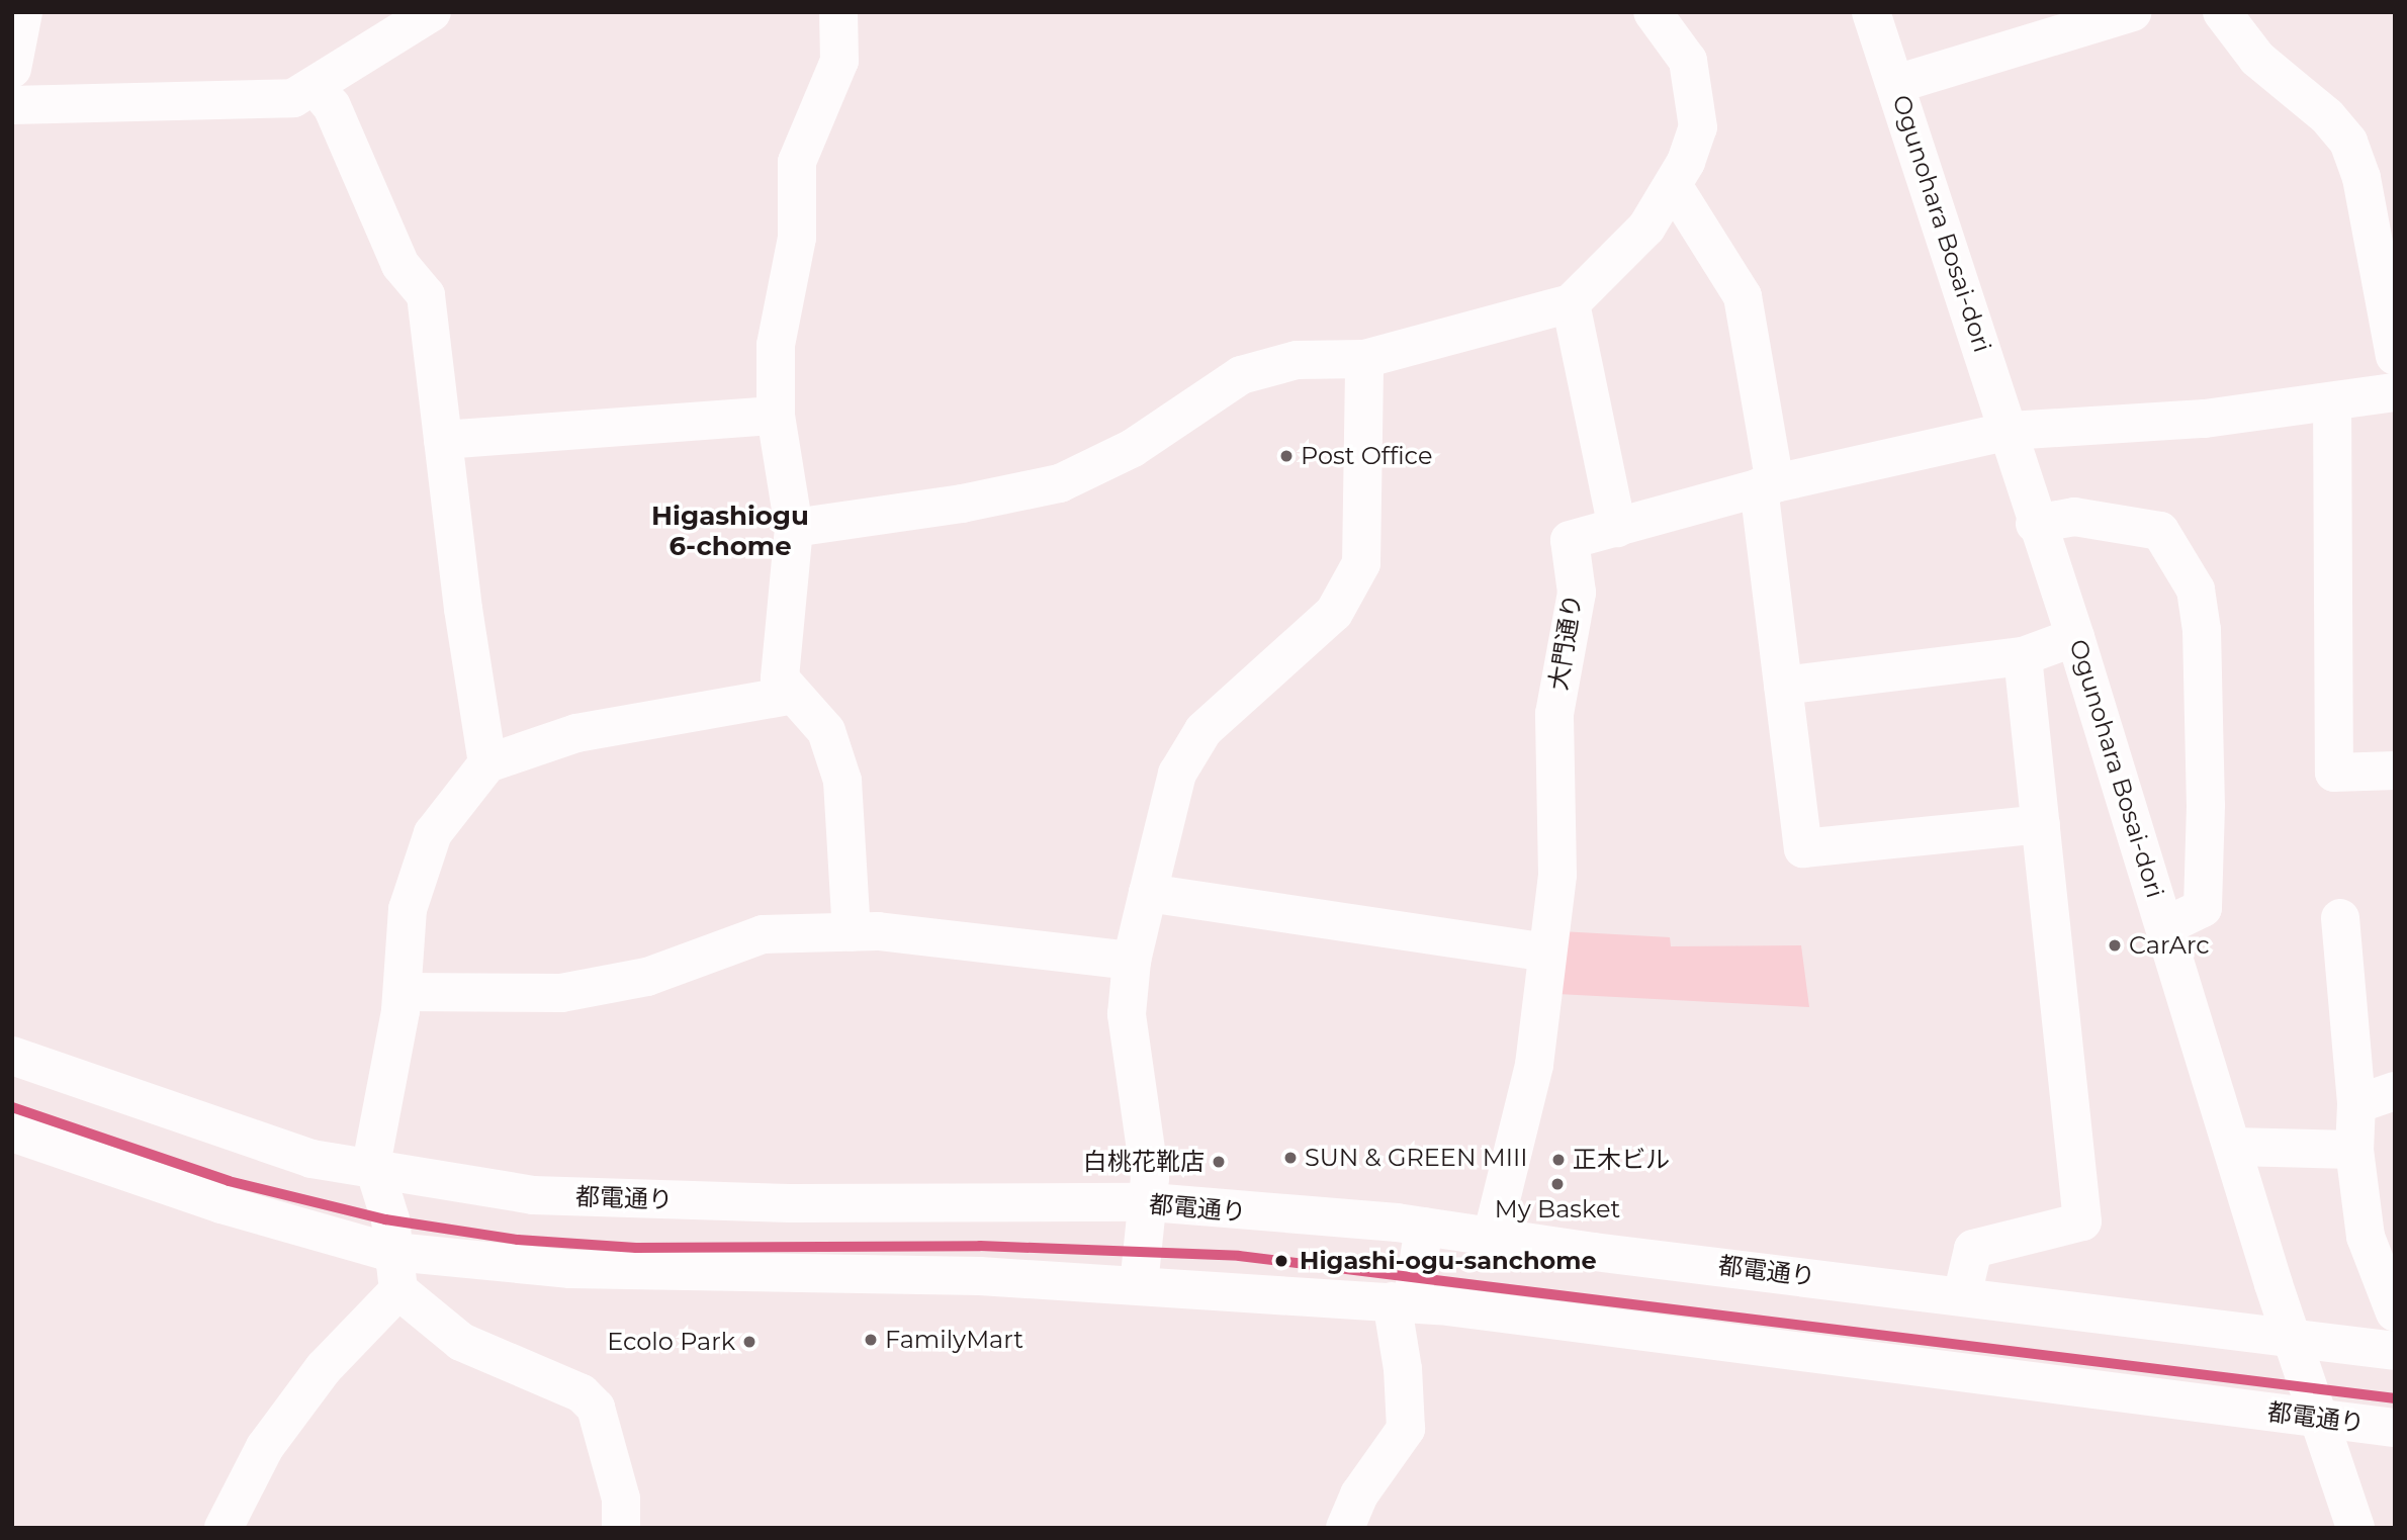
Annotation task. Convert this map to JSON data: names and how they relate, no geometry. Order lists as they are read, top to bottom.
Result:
{
  "streets": {
    "street": ["Ogunohara Bosai-dori", "大門通り", "都電通り"]
  },
  "crossings": [
    ["Ogunohara Bosai-dori", "都電通り"],
    ["大門通り", "都電通り"]
  ],
  "districts": ["Higashiogu 6-chome"],
  "places": [
    "Post Office",
    "CarArc",
    "SUN & GREEN MIII",
    "正木ビル",
    "白桃花靴店",
    "My Basket",
    "Higashi-ogu-sanchome",
    "FamilyMart",
    "Ecolo Park"
  ]
}
